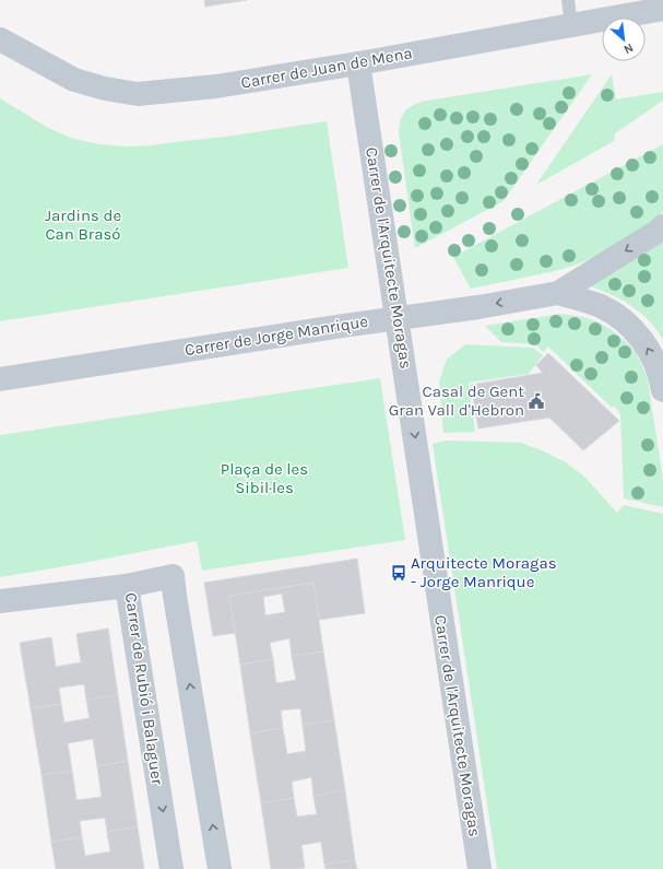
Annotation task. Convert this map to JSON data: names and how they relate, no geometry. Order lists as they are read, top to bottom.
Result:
{
  "streets": {
    "street": [
      "Carrer de Juan de Mena",
      "Carrer de l'Arquitecte Moragas",
      "Carrer de Jorge Manrique",
      "Carrer de Rubió i Balaguer"
    ]
  },
  "crossings": [
    ["Carrer de Juan de Mena", "Carrer de l'Arquitecte Moragas"],
    ["Carrer de l'Arquitecte Moragas", "Carrer de Jorge Manrique"]
  ],
  "one_way": ["Carrer de l'Arquitecte Moragas", "Carrer de Jorge Manrique"],
  "parks": ["Jardins de Can Brasó", "Plaça de les Sibil·les"],
  "places": {
    "public building": ["Casal de Gent Gran Vall d'Hebron"],
    "bus stop": ["Arquitecte Moragas - Jorge Manrique"]
  },
  "north": "bottom right"
}
